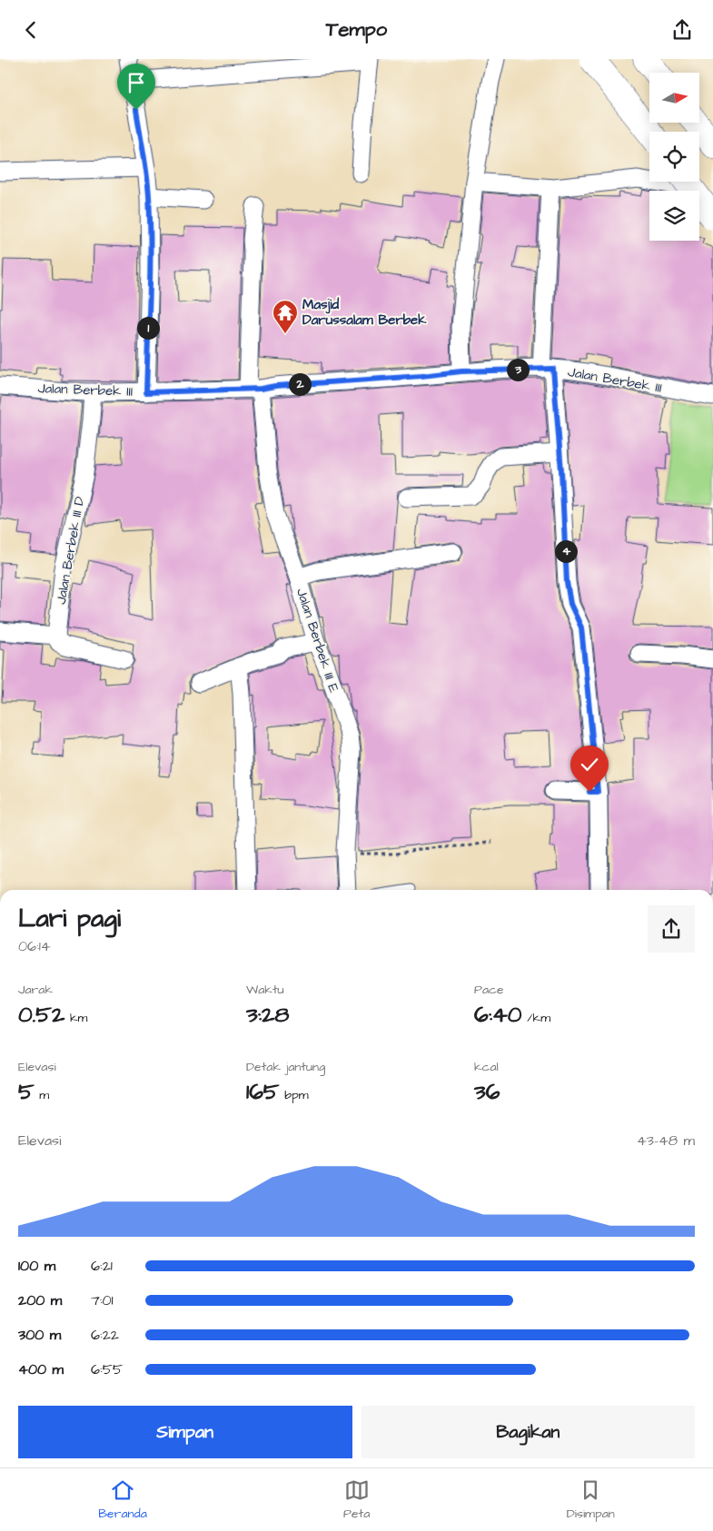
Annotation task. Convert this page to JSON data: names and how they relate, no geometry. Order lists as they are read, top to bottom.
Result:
{
  "streets": {
    "street": ["Jalan Berbek III", "Jalan Berbek III D", "Jalan Berbek III E"]
  },
  "crossings": [
    ["Jalan Berbek III", "Jalan Berbek III D"],
    ["Jalan Berbek III", "Jalan Berbek III E"]
  ],
  "places": {
    "temple": ["Masjid Darussalam Berbek"]
  },
  "north": "right",
  "page": {
    "header": "Tempo",
    "pins": [
      "1",
      "3",
      "2",
      "4"
    ],
    "heading": ["Lari pagi", "06:14"],
    "stats": [
      ["Jarak", "0.52 km"],
      ["Waktu", "3:28"],
      ["Pace", "6:40 /km"],
      ["Elevasi", "5 m"],
      ["Detak jantung", "165 bpm"],
      ["kcal", "36"]
    ],
    "chart": ["Elevasi", "43–48 m"],
    "list": [
      {
        "name": "100 m",
        "note": "6:21"
      },
      {
        "name": "200 m",
        "note": "7:01"
      },
      {
        "name": "300 m",
        "note": "6:22"
      },
      {
        "name": "400 m",
        "note": "6:55"
      }
    ],
    "buttons": ["Simpan", "Bagikan"],
    "tabs": ["Beranda", "Peta", "Disimpan"]
  }
}
